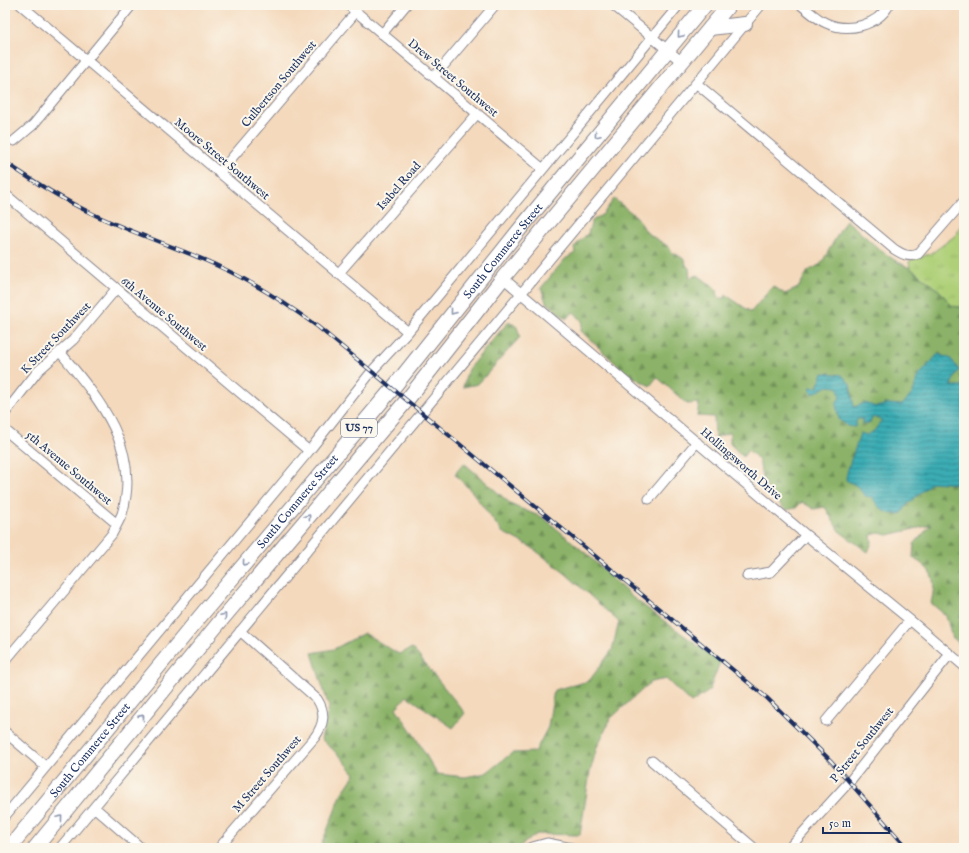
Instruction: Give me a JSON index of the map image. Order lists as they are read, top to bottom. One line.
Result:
{"streets":{"main road":["South Commerce Street","US 77"],"street":["Drew Street Southwest","Culbertson Southwest","Moore Street Southwest","Isabel Road","6th Avenue Southwest","K Street Southwest","Hollingsworth Drive","5th Avenue Southwest","P Street Southwest","M Street Southwest"]},"crossings":[["Drew Street Southwest","Culbertson Southwest"],["Drew Street Southwest","Isabel Road"],["Culbertson Southwest","Moore Street Southwest"],["Moore Street Southwest","Isabel Road"],["South Commerce Street","Hollingsworth Drive"],["6th Avenue Southwest","K Street Southwest"],["Hollingsworth Drive","P Street Southwest"]],"scale_bar":"50 m"}
